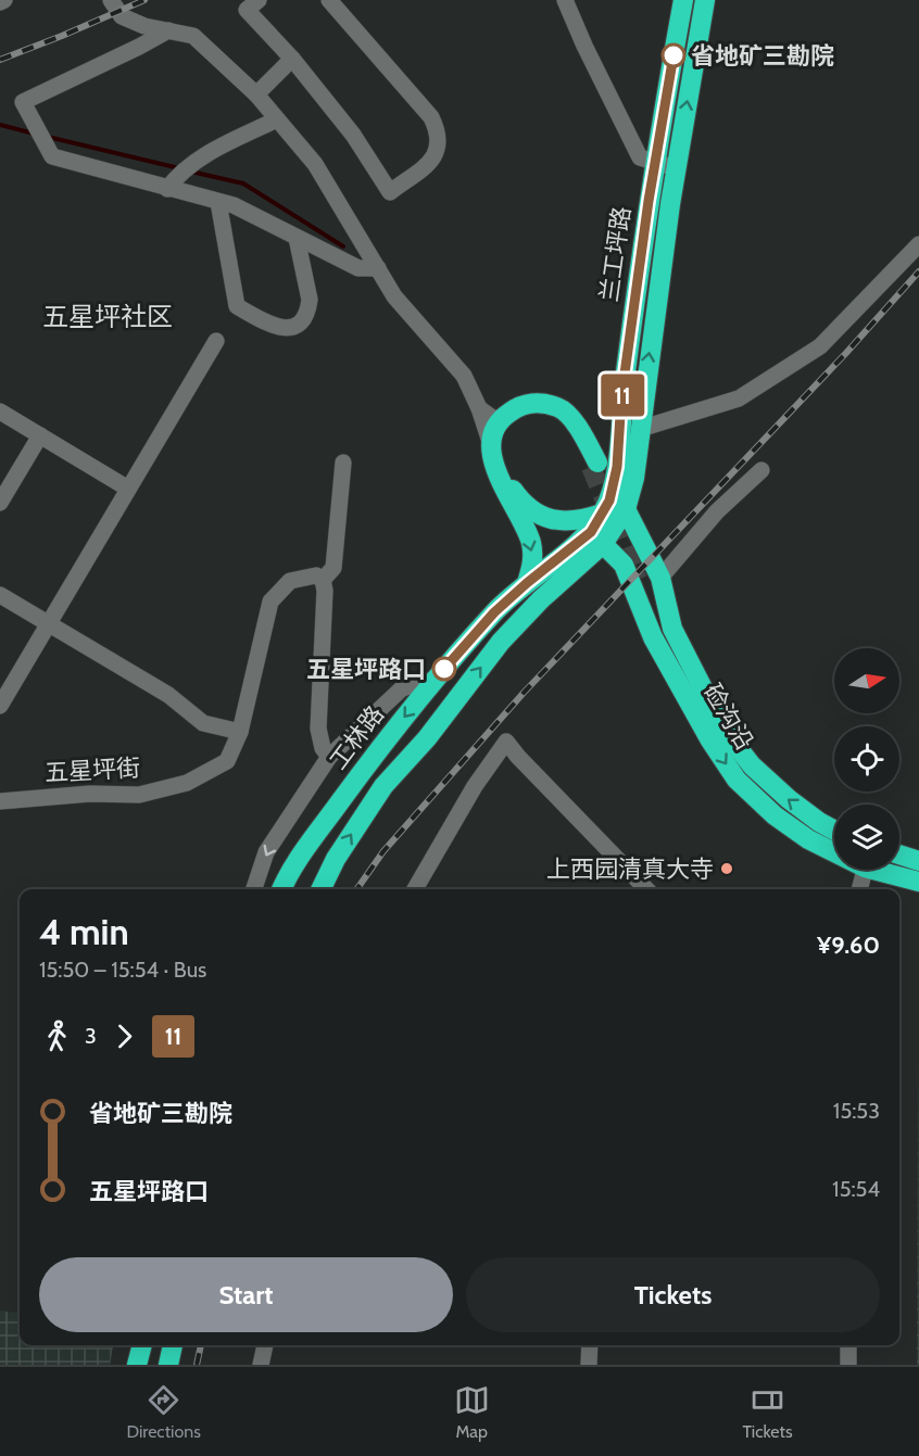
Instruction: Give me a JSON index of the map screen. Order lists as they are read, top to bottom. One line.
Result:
{"streets":{"highway":["兰工坪路","硷沟沿","工林路"],"street":["五星坪街"]},"crossings":[["兰工坪路","工林路"],["硷沟沿","工林路"]],"districts":["五星坪社区"],"places":["省地矿三勘院","五星坪路口","上西园清真大寺"],"lines":["bus line 11"],"north":"right","page":{"on_map":"11","heading":["4 min","15:50 – 15:54 · Bus","¥9.60"],"legs":["3","11"],"list":[{"name":"省地矿三勘院","value":"15:53"},{"name":"五星坪路口","value":"15:54"}],"buttons":["Start","Tickets"],"tabs":["Directions","Map","Tickets"]}}
